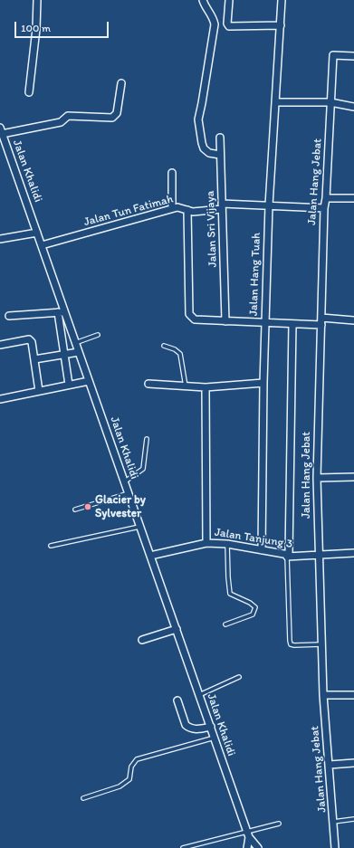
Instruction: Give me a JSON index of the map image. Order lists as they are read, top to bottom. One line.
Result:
{"streets":{"street":["Jalan Khalidi","Jalan Hang Jebat","Jalan Tun Fatimah","Jalan Sri Vijaya","Jalan Hang Tuah","Jalan Tanjung 3"]},"crossings":[["Jalan Khalidi","Jalan Tun Fatimah"],["Jalan Khalidi","Jalan Tanjung 3"],["Jalan Hang Jebat","Jalan Tun Fatimah"],["Jalan Hang Jebat","Jalan Tanjung 3"],["Jalan Tun Fatimah","Jalan Sri Vijaya"],["Jalan Tun Fatimah","Jalan Hang Tuah"],["Jalan Hang Tuah","Jalan Tanjung 3"]],"places":["Glacier by Sylvester"],"scale_bar":"100 m"}
